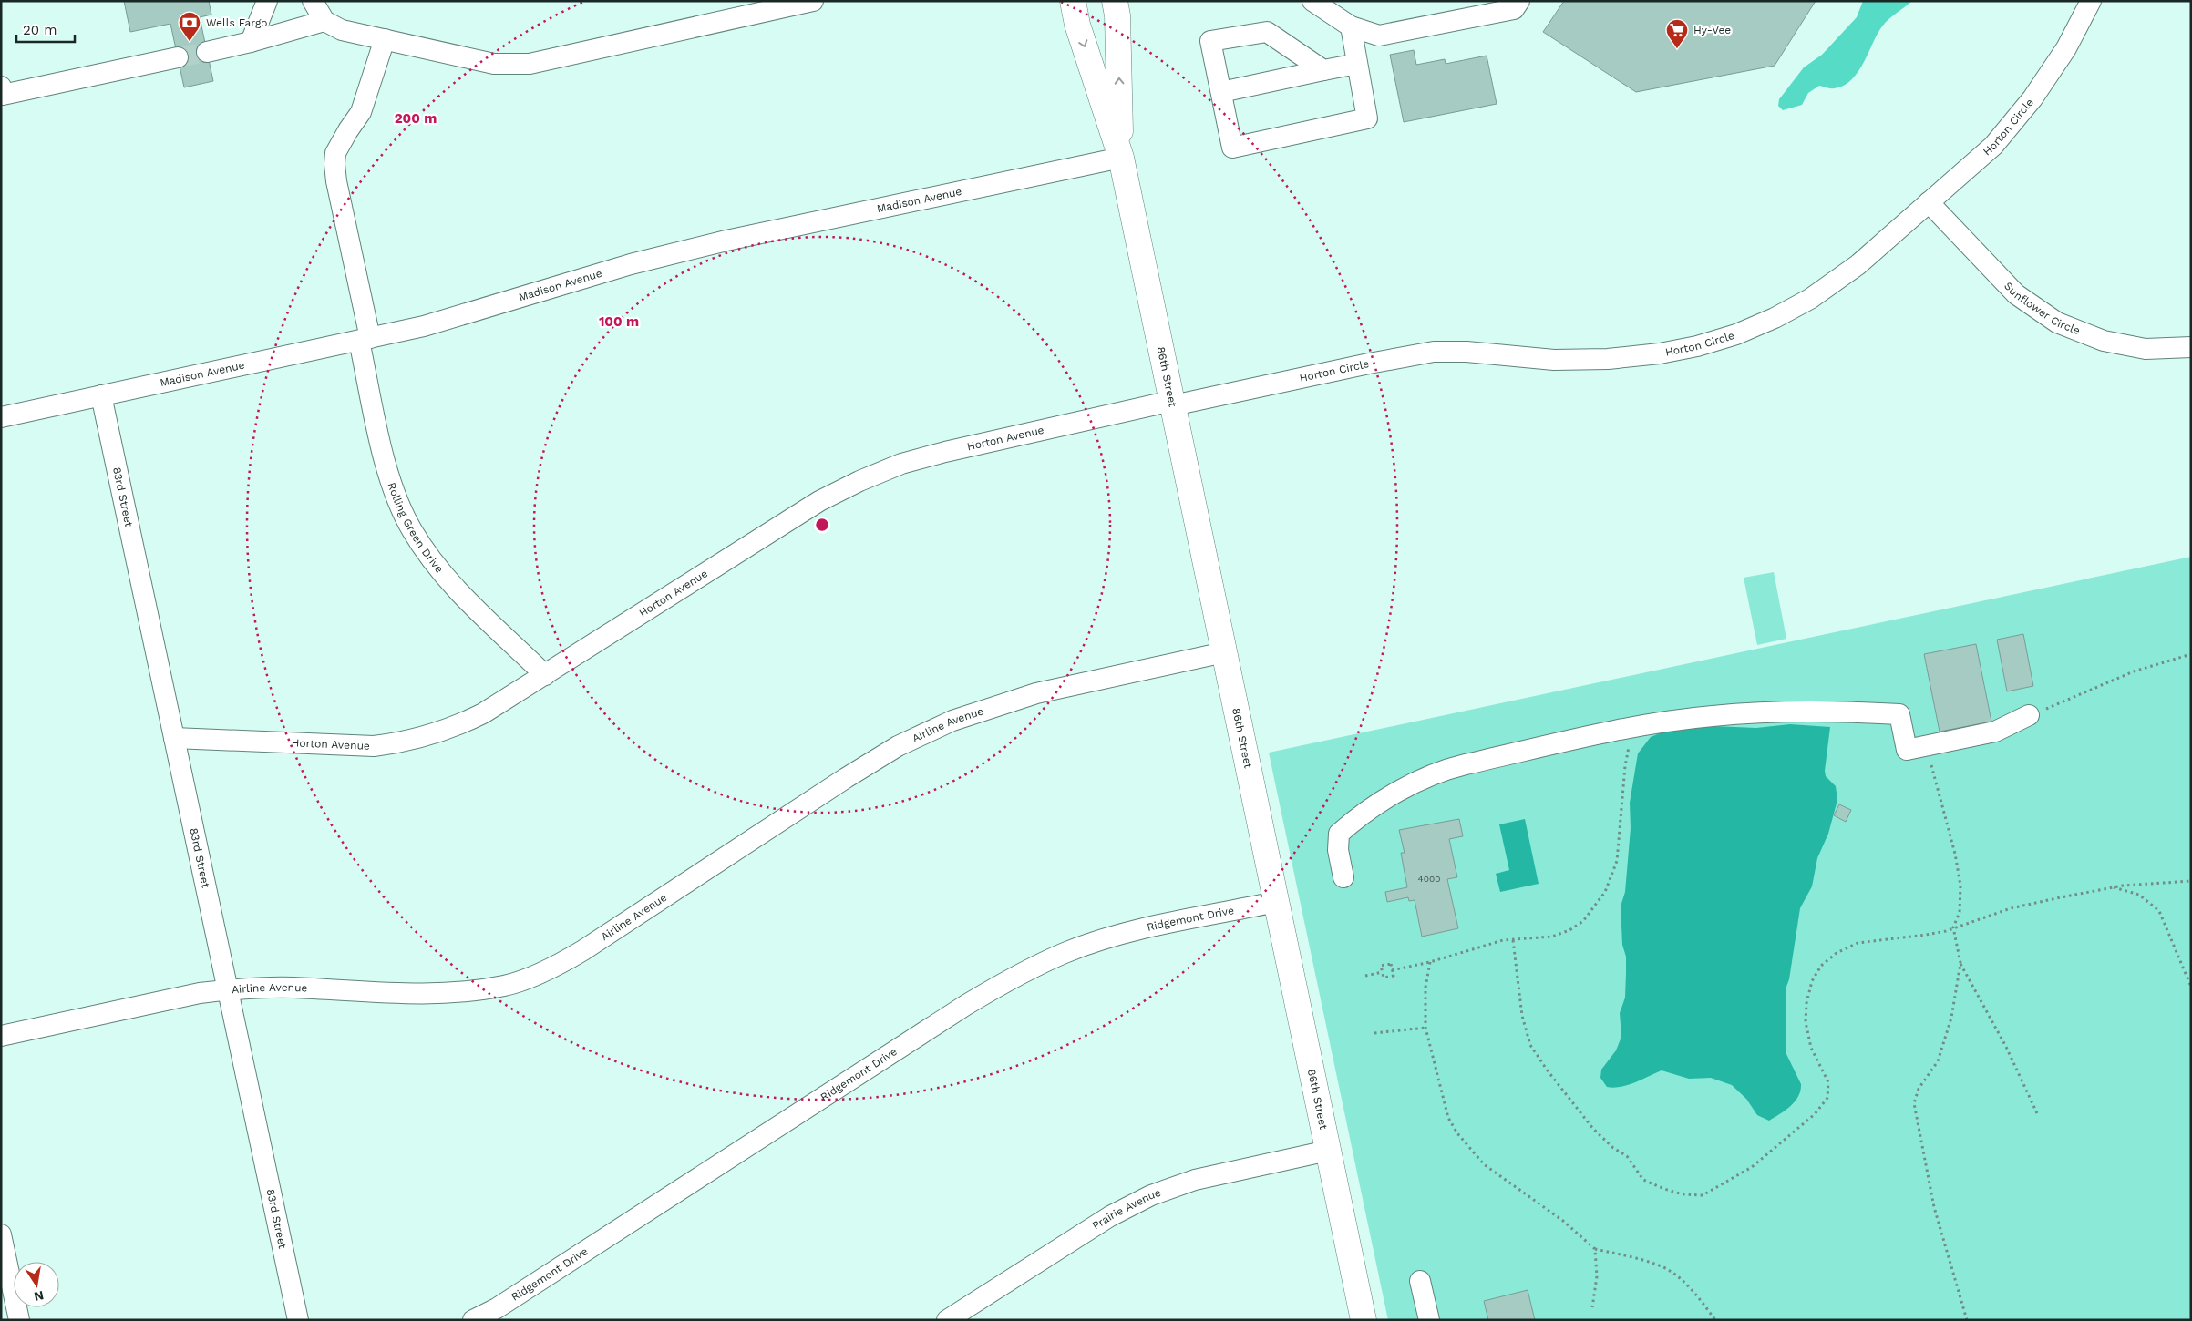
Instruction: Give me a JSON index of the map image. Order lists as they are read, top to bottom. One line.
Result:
{"streets":{"main road":["86th Street"],"street":["Horton Circle","Madison Avenue","Sunflower Circle","Horton Avenue","83rd Street","Rolling Green Drive","Airline Avenue","Ridgemont Drive","Prairie Avenue"]},"crossings":[["Horton Circle","Sunflower Circle"],["Horton Circle","86th Street"],["Horton Circle","Horton Avenue"],["Madison Avenue","86th Street"],["Madison Avenue","83rd Street"],["Madison Avenue","Rolling Green Drive"],["86th Street","Horton Avenue"],["86th Street","Airline Avenue"],["86th Street","Ridgemont Drive"],["86th Street","Prairie Avenue"],["Horton Avenue","83rd Street"],["Horton Avenue","Rolling Green Drive"],["83rd Street","Airline Avenue"]],"places":{"bank":["Wells Fargo"],"supermarket":["Hy-Vee"]},"house_numbers":["4000"],"scale_bar":"20 m","north":"bottom","rings":["200 m","100 m"]}
